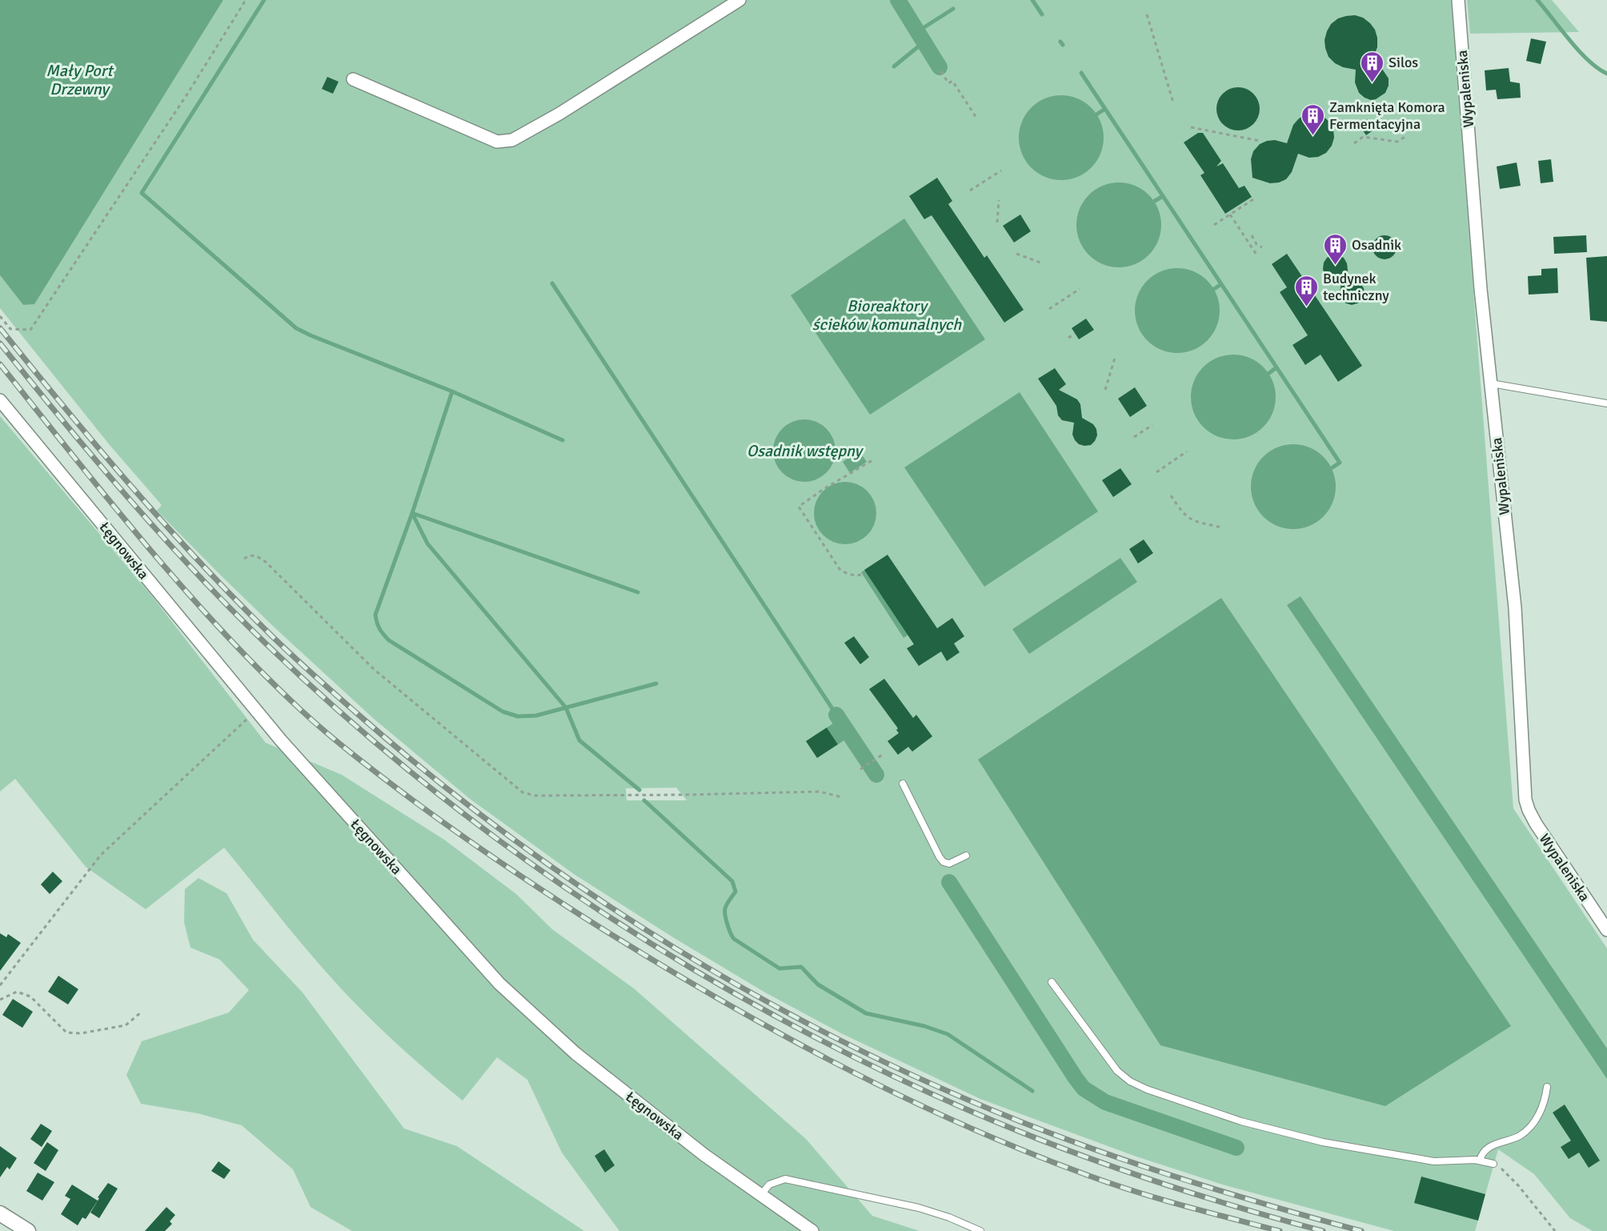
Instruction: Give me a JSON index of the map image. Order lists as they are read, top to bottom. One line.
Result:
{"streets":{"street":["Wypaleniska","Łęgnowska"]},"water":["Mały Port Drzewny","Bioreaktory ścieków komunalnych","Osadnik wstępny"],"places":{"building":["Silos","Zamknięta Komora Fermentacyjna","Osadnik","Budynek techniczny"]}}
